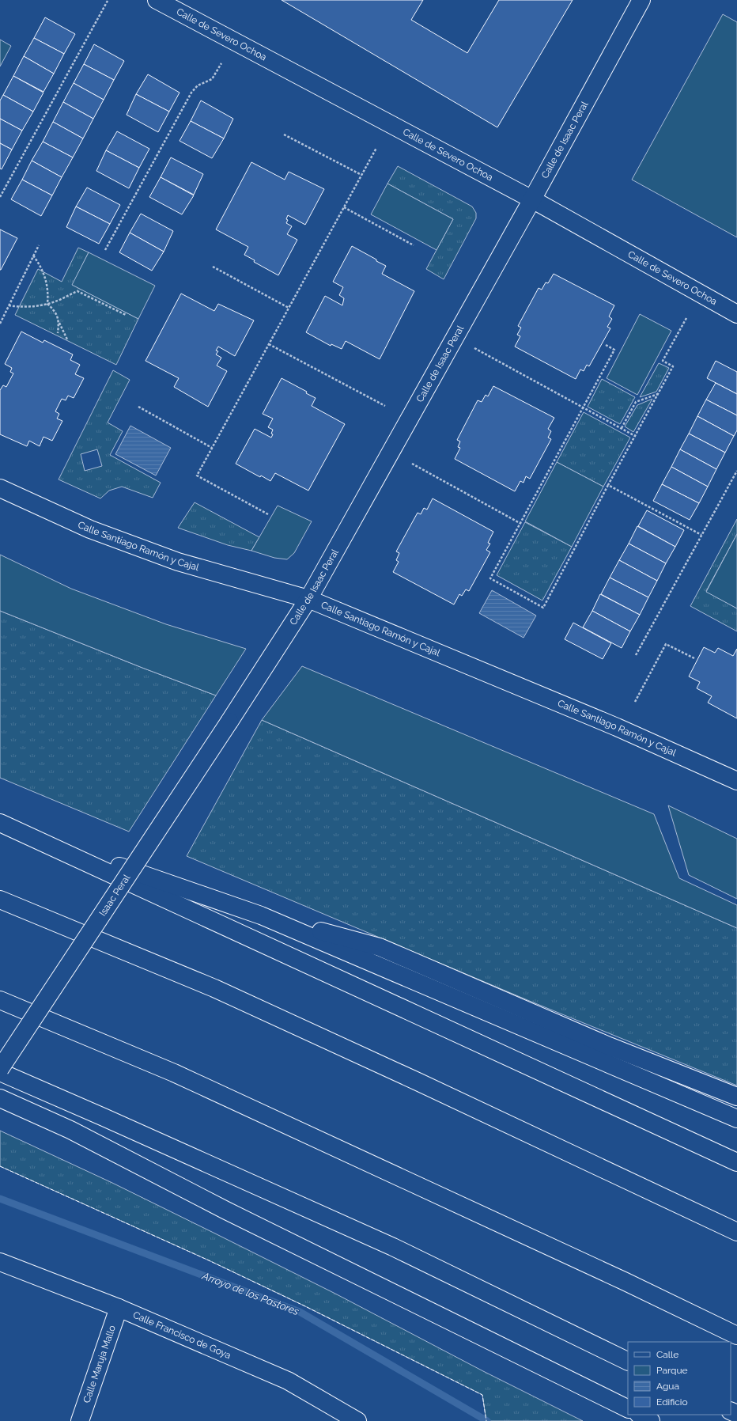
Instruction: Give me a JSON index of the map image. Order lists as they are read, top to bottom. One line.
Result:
{"streets":{"main road":["Calle de Severo Ochoa","Calle de Isaac Peral","Calle Santiago Ramón y Cajal","Isaac Peral","Calle Francisco de Goya","Calle Maruja Mallo"]},"crossings":[["Calle de Severo Ochoa","Calle de Isaac Peral"],["Calle de Isaac Peral","Calle Santiago Ramón y Cajal"],["Calle de Isaac Peral","Isaac Peral"],["Calle Francisco de Goya","Calle Maruja Mallo"]],"water":["Arroyo de los Pastores"],"legend":["Calle","Parque","Agua","Edificio"]}
